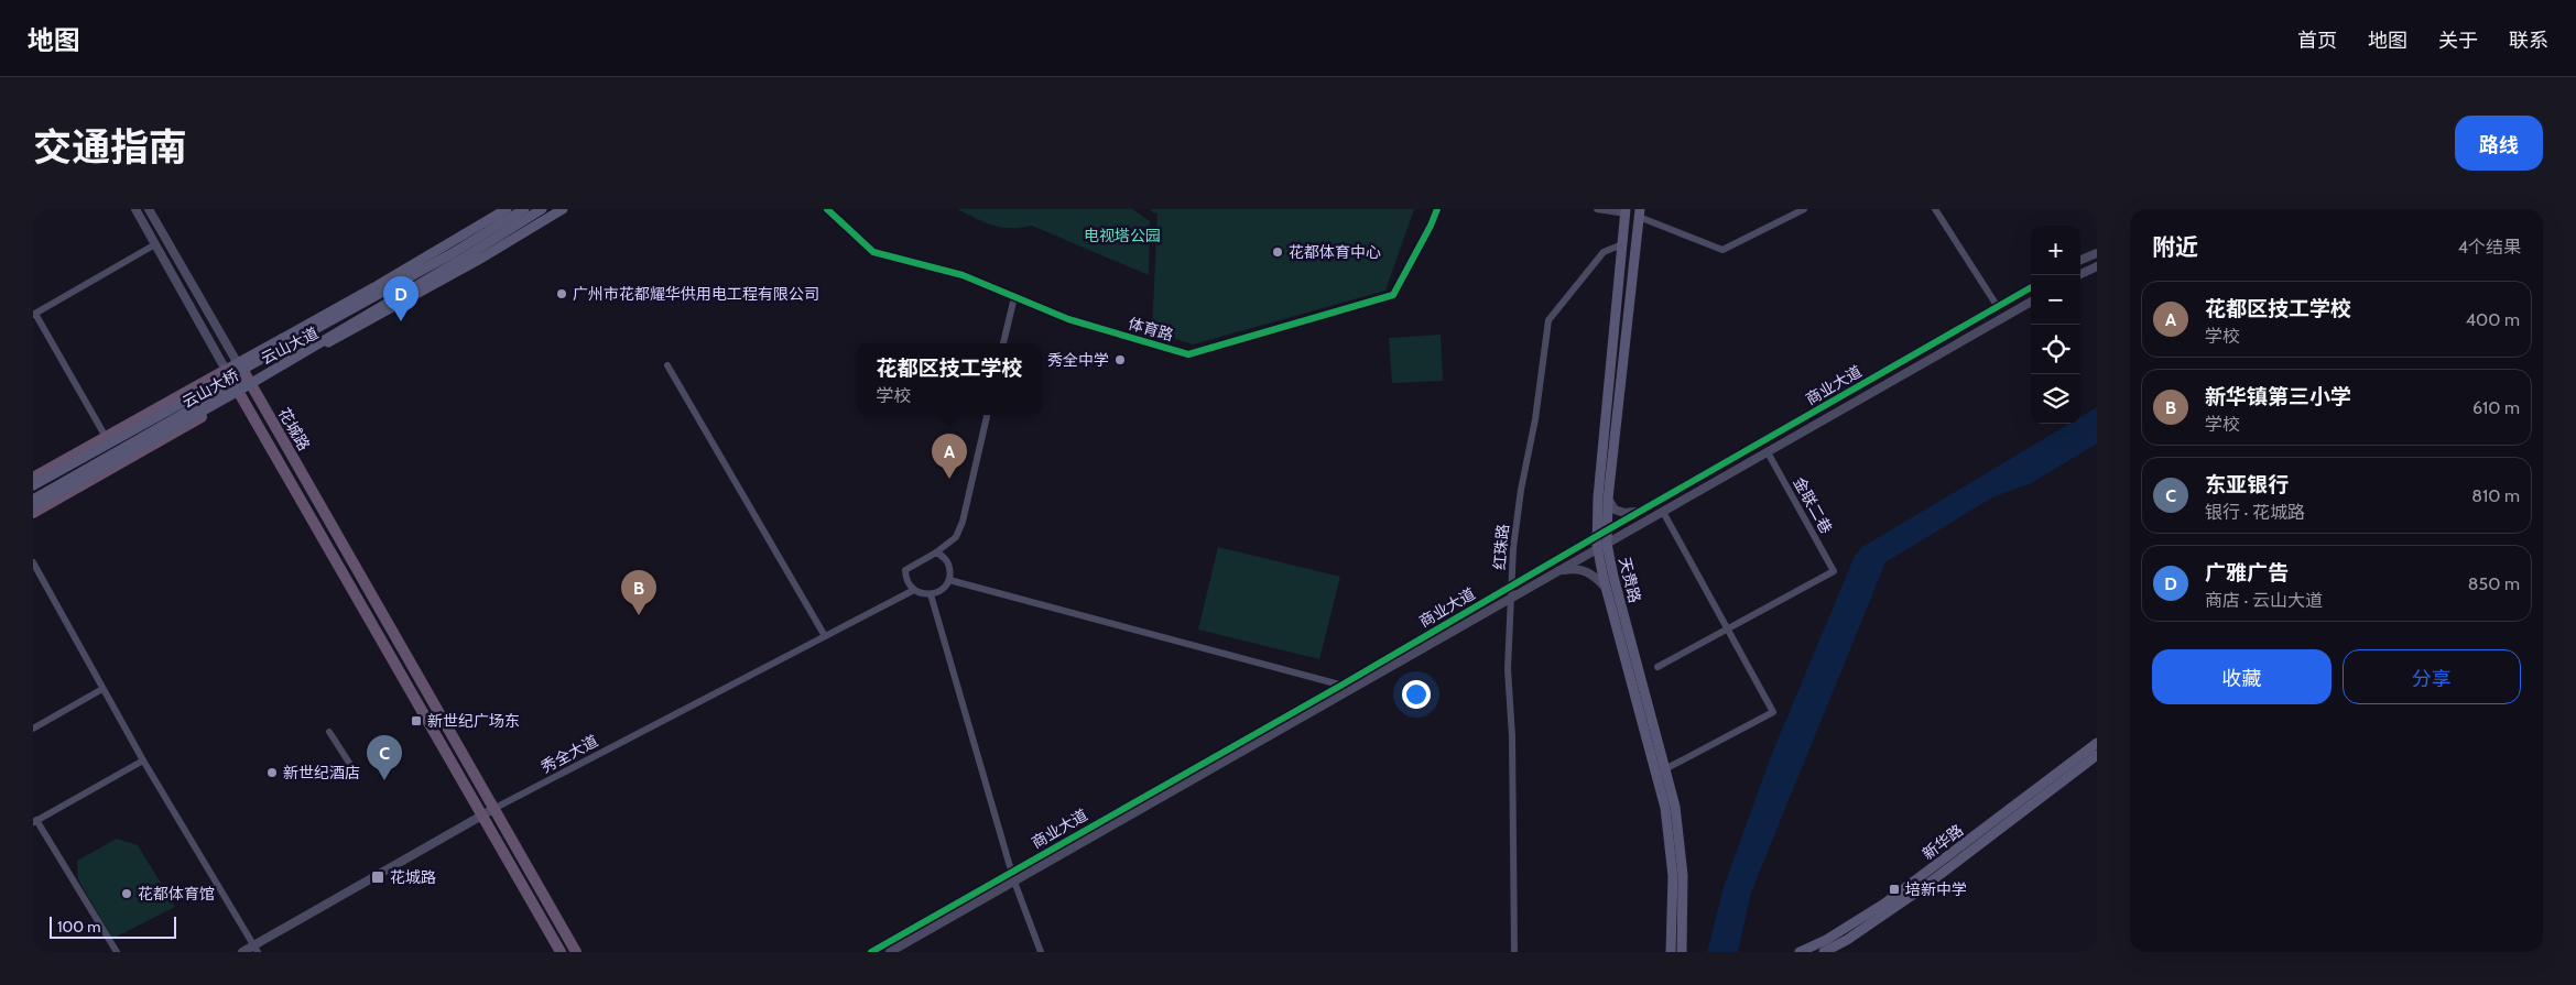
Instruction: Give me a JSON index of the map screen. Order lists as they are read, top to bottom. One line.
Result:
{"streets":{"highway":["云山大道","花城路"],"main road":["云山大桥","天贵路","新华路"],"street":["体育路","商业大道","金联二巷","红珠路","秀全大道"]},"crossings":[["云山大道","花城路"],["商业大道","金联二巷"],["商业大道","红珠路"],["商业大道","天贵路"],["花城路","秀全大道"],["红珠路","天贵路"]],"parks":["电视塔公园"],"places":{"other":["花都体育中心","广州市花都耀华供用电工程有限公司","秀全中学","新世纪酒店","花都体育馆"],"transit":["新世纪广场东","花城路","培新中学"]},"scale_bar":"100 m","page":{"header":"地图","nav":["首页","地图","关于","联系"],"title":"交通指南","buttons":["路线",["收藏","分享"]],"heading":["附近","4个结果"],"map_buttons":["+","−"],"pins":["D","A","B","C"],"list":[{"mark":"A","name":"花都区技工学校","note":"学校","value":"400 m"},{"mark":"B","name":"新华镇第三小学","note":"学校","value":"610 m"},{"mark":"C","name":"东亚银行","note":"银行 · 花城路","value":"810 m"},{"mark":"D","name":"广雅广告","note":"商店 · 云山大道","value":"850 m"}],"popup":["花都区技工学校","学校"],"scale":"100 m"}}
